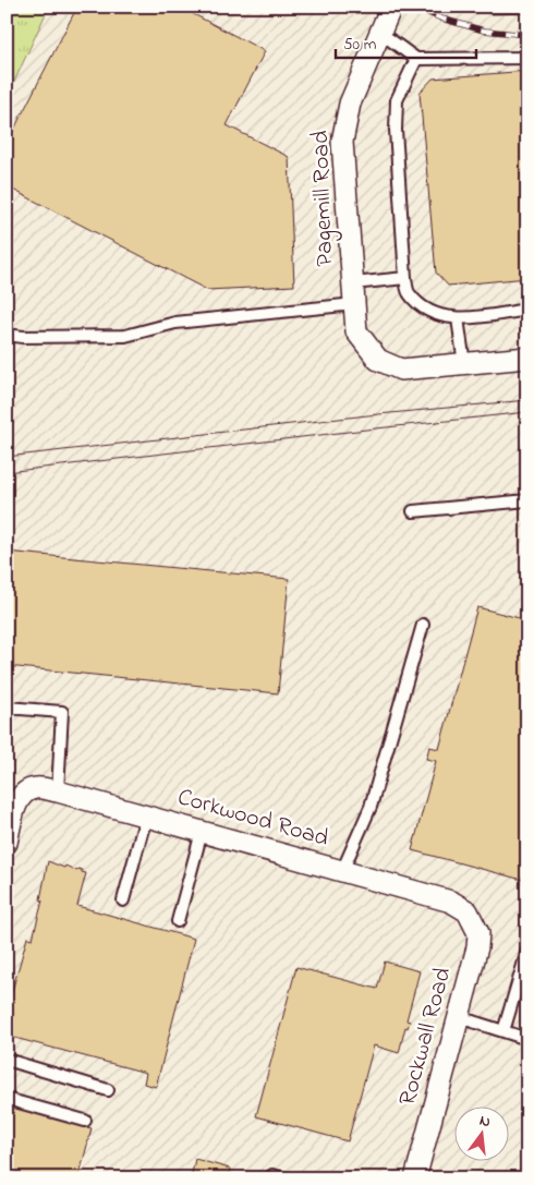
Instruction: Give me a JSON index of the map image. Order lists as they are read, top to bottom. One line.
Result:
{"streets":{"street":["Pagemill Road","Corkwood Road","Rockwall Road"]},"crossings":[["Corkwood Road","Rockwall Road"]],"scale_bar":"50 m","north":"top"}
